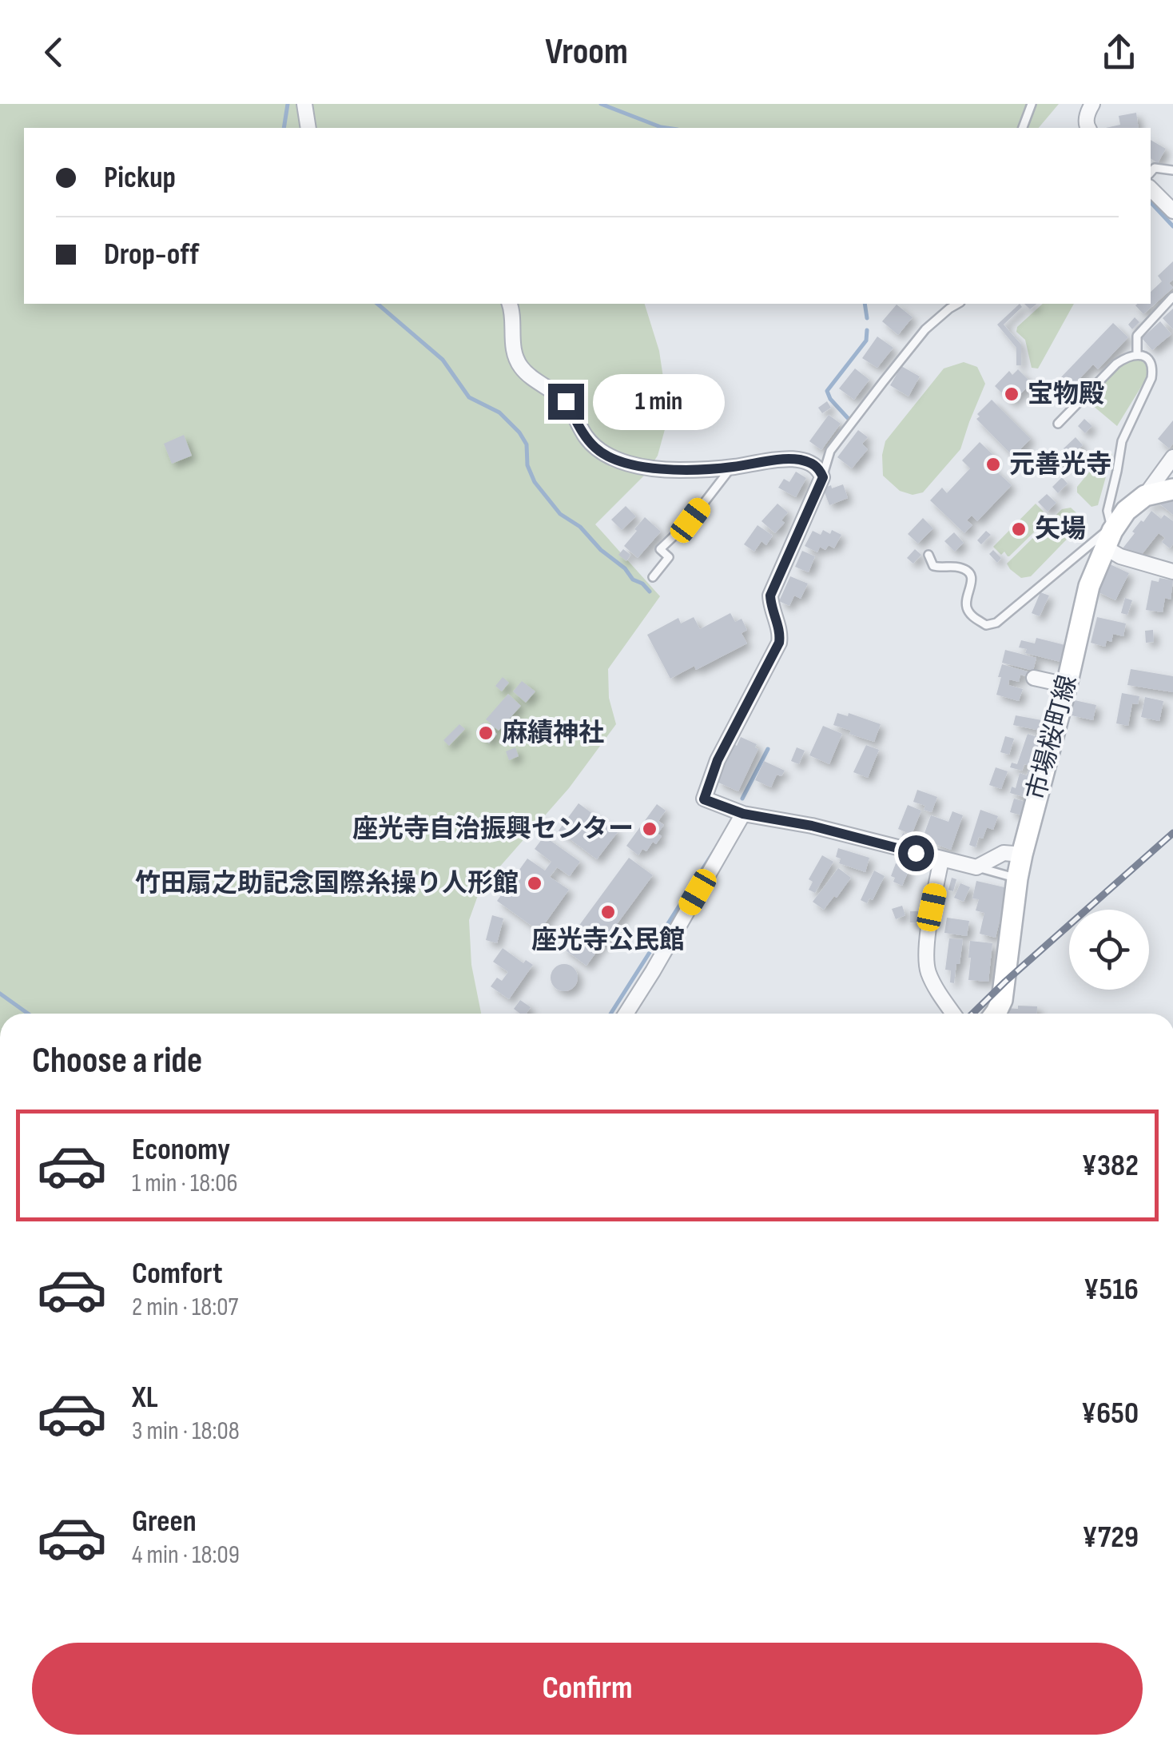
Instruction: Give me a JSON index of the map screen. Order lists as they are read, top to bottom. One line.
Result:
{"streets":{"main road":["市場桜町線"]},"places":["宝物殿","元善光寺","矢場","麻績神社","座光寺自治振興センター","竹田扇之助記念国際糸操り人形館","座光寺公民館"],"page":{"header":"Vroom","banner":["Pickup","Drop-off"],"bubble":"1 min","heading":"Choose a ride","list":[{"name":"Economy","note":"1 min · 18:06","value":"¥382"},{"name":"Comfort","note":"2 min · 18:07","value":"¥516"},{"name":"XL","note":"3 min · 18:08","value":"¥650"},{"name":"Green","note":"4 min · 18:09","value":"¥729"}],"buttons":"Confirm"}}
